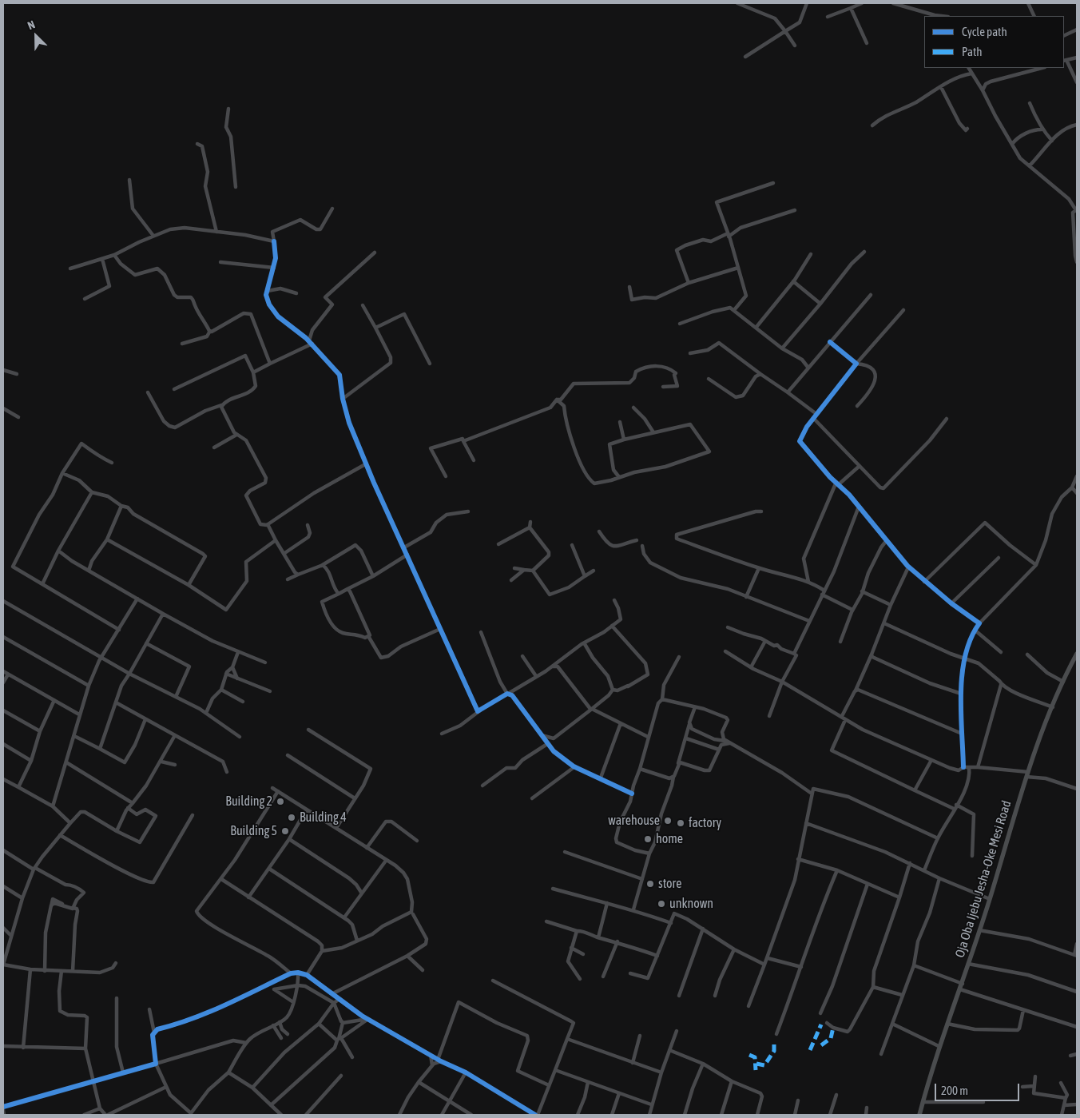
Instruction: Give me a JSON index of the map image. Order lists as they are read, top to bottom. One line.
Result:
{"streets":{"main road":["Oja Oba Ijebu Jesha-Oke Mesi Road"]},"places":["Building 2","Building 4","warehouse","factory","Building 5","home","store","unknown"],"legend":["Cycle path","Path"],"scale_bar":"200 m","north":"top left"}
